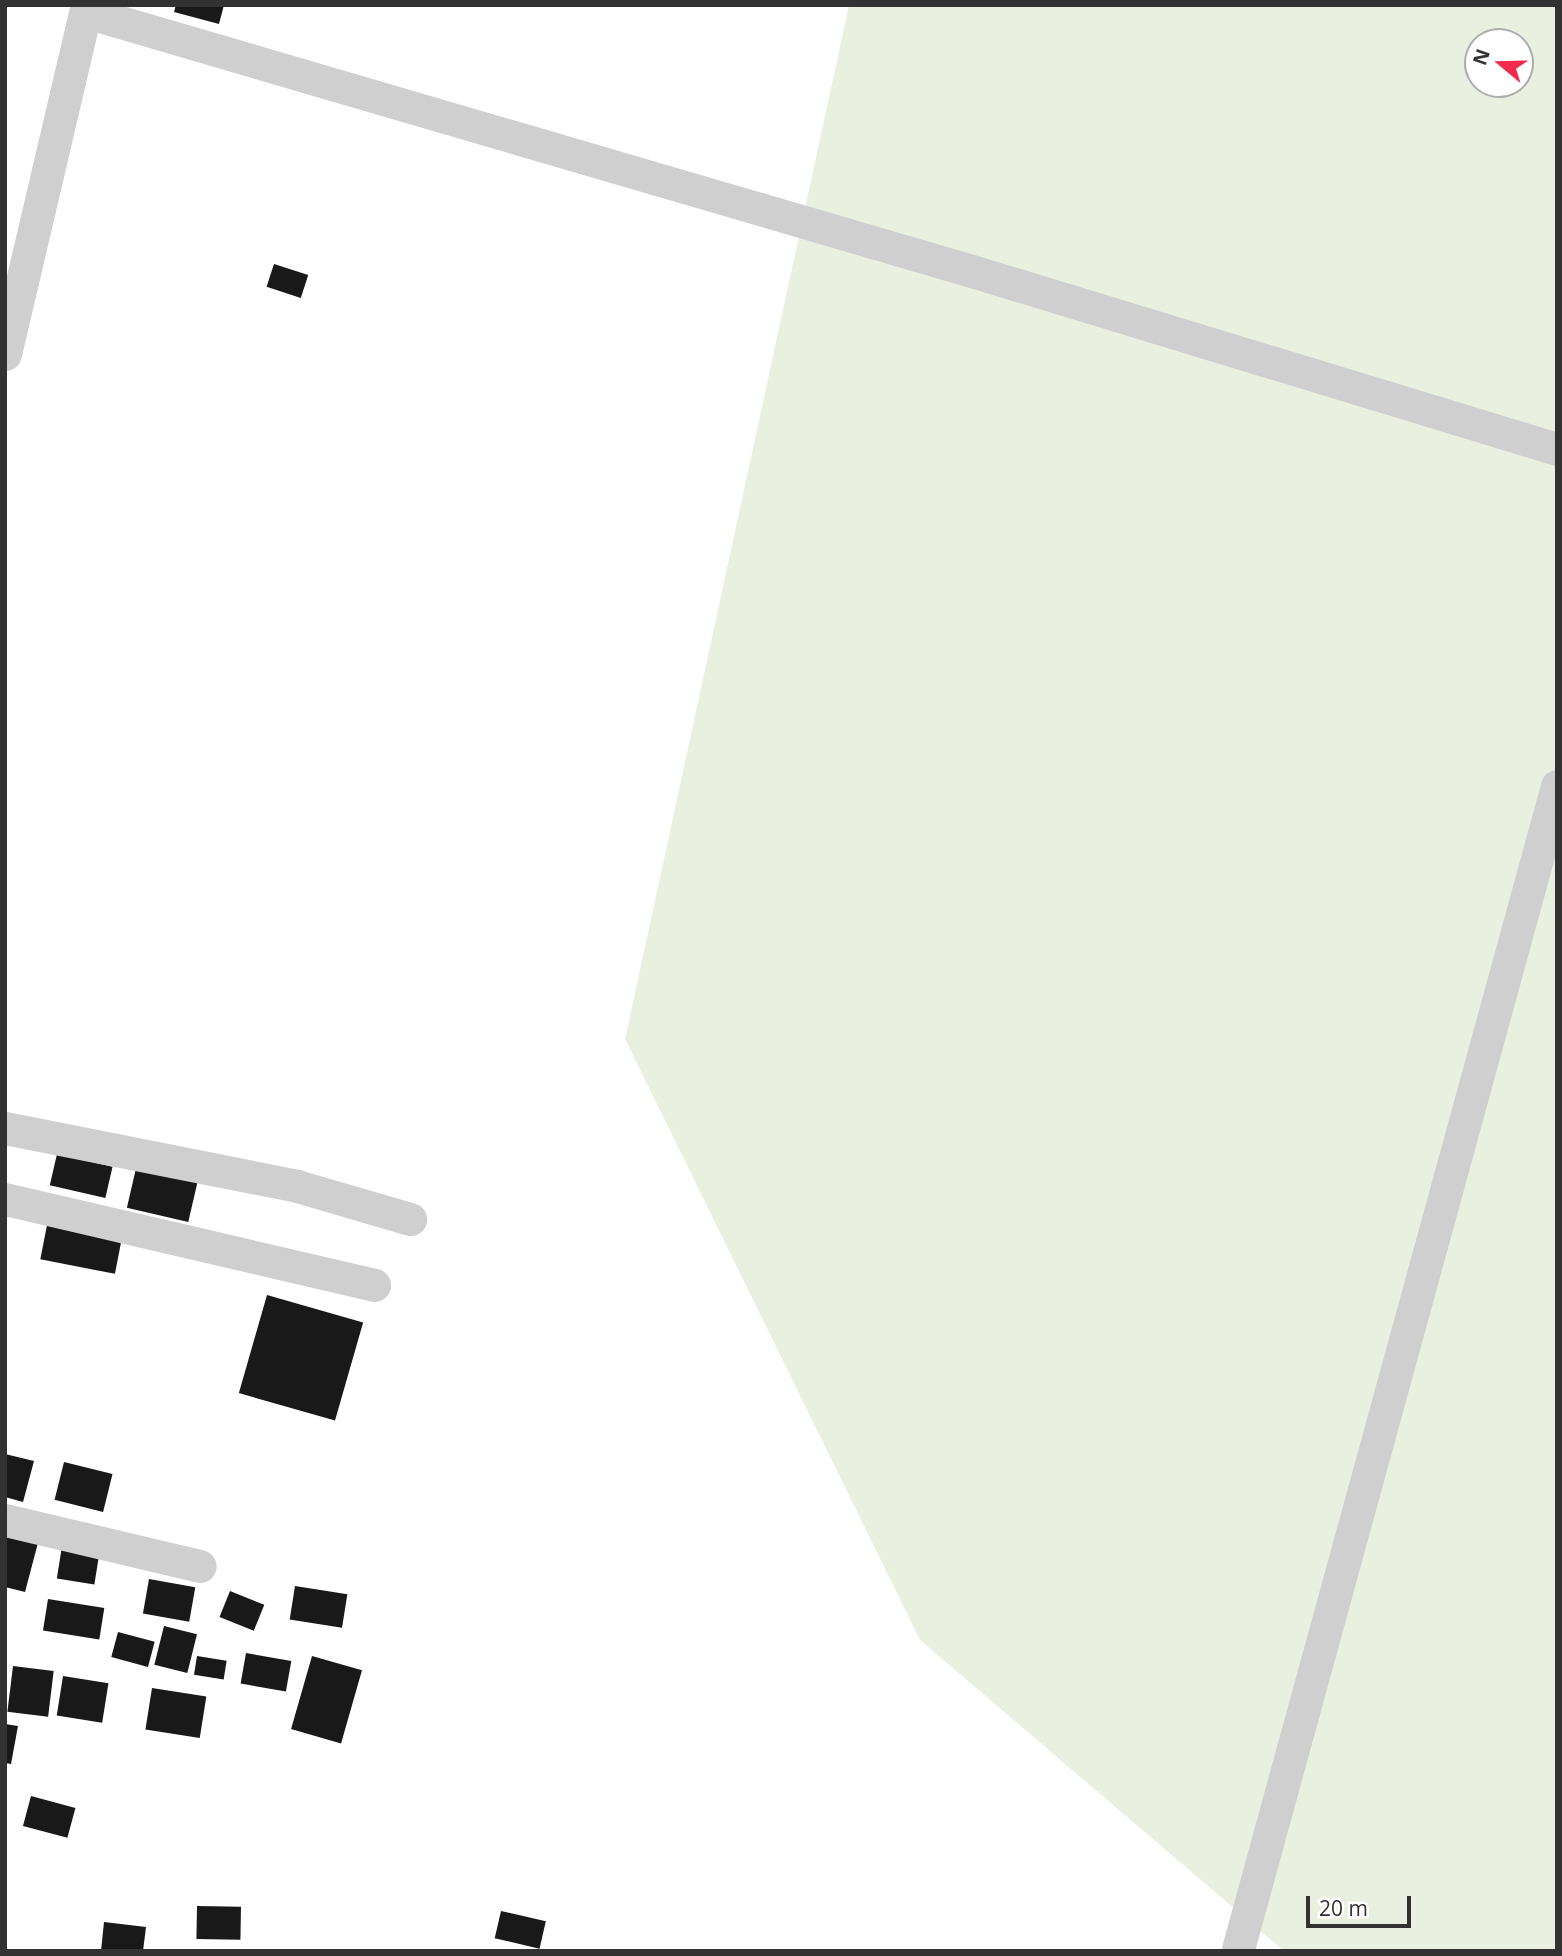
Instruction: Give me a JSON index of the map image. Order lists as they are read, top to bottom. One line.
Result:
{"scale_bar":"20 m","north":"left"}
